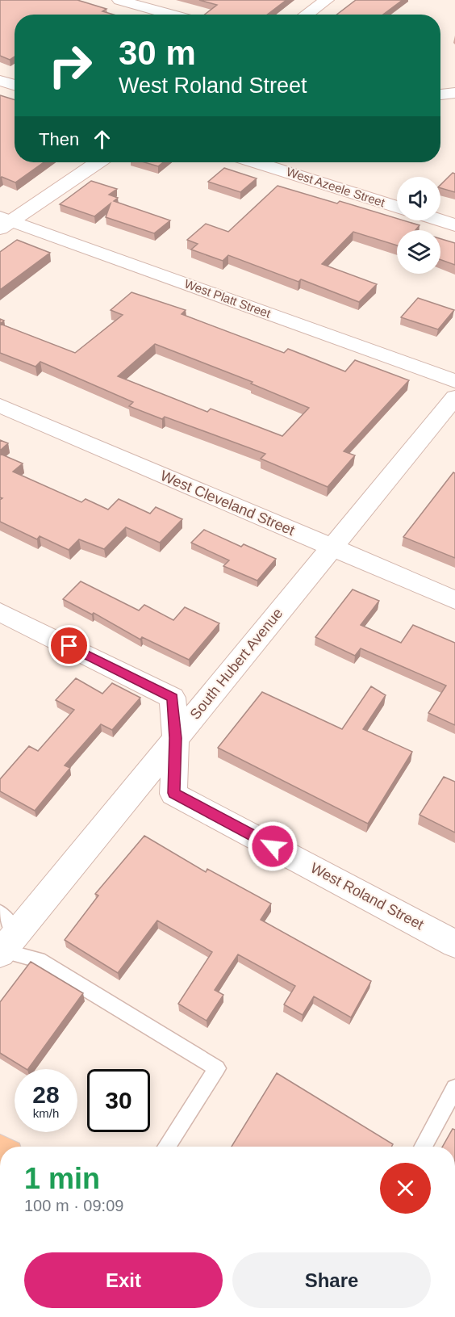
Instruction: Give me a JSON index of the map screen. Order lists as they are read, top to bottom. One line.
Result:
{"streets":{"street":["West Azeele Street","West Platt Street","West Cleveland Street","South Hubert Avenue","West Roland Street"]},"crossings":[["West Cleveland Street","South Hubert Avenue"],["South Hubert Avenue","West Roland Street"]],"page":{"turn":["30 m","West Roland Street"],"then":"Then","speed":"28 km/h","limit":"30","heading":["1 min","100 m · 09:09"],"buttons":["Exit","Share"]}}
